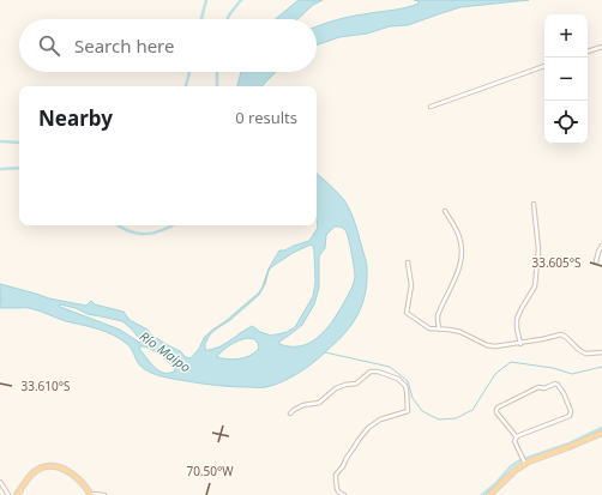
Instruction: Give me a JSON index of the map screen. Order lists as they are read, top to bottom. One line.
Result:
{"water":["Río Maipo"],"page":{"map_buttons":["+","−"],"search":"Search here","heading":["Nearby","0 results"]},"coordinates":["33.605°S","33.610°S","70.50°W"]}
